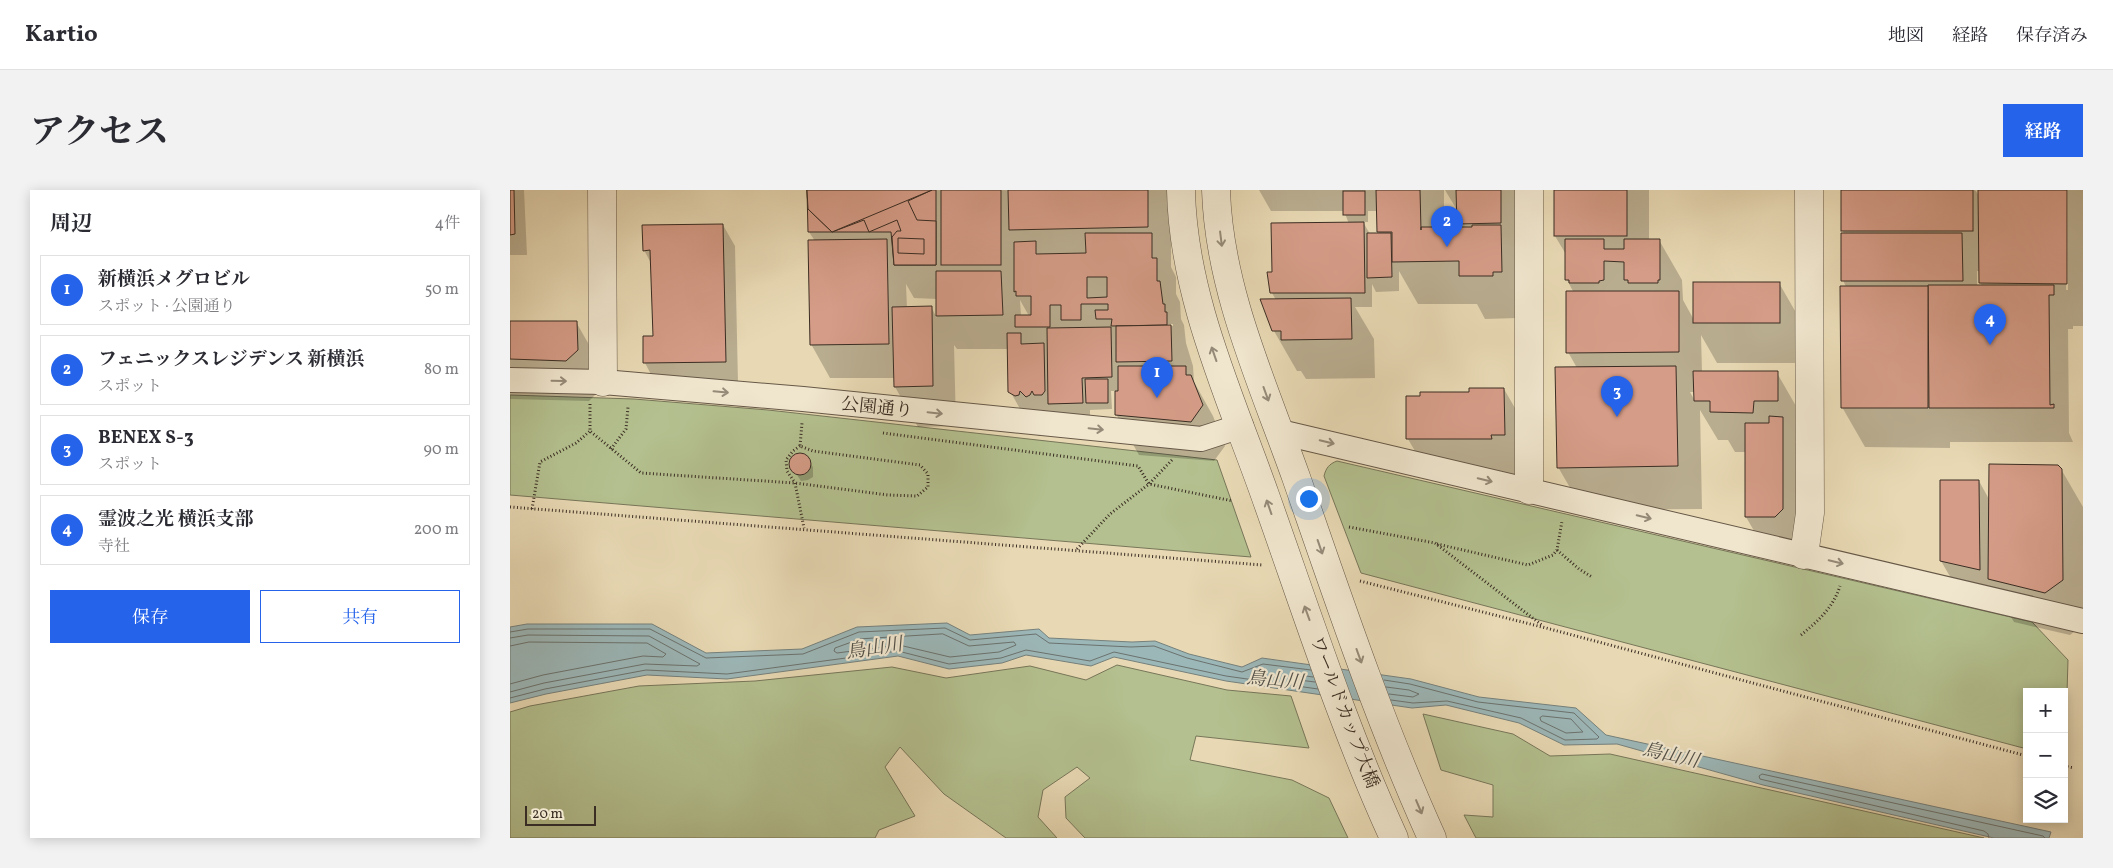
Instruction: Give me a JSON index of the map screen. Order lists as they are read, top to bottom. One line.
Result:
{"streets":{"street":["公園通り","ワールドカップ大橋"]},"crossings":[["公園通り","ワールドカップ大橋"]],"one_way":["公園通り"],"water":["鳥山川"],"scale_bar":"20 m","page":{"header":"Kartio","nav":["地図","経路","保存済み"],"title":"アクセス","buttons":["経路",["保存","共有"]],"heading":["周辺","4件"],"pins":["2","4","1","3"],"list":[{"mark":"1","name":"新横浜メグロビル","note":"スポット · 公園通り","value":"50 m"},{"mark":"2","name":"フェニックスレジデンス 新横浜","note":"スポット","value":"80 m"},{"mark":"3","name":"BENEX S-3","note":"スポット","value":"90 m"},{"mark":"4","name":"霊波之光 横浜支部","note":"寺社","value":"200 m"}],"map_buttons":["+","−"],"scale":"20 m"}}
